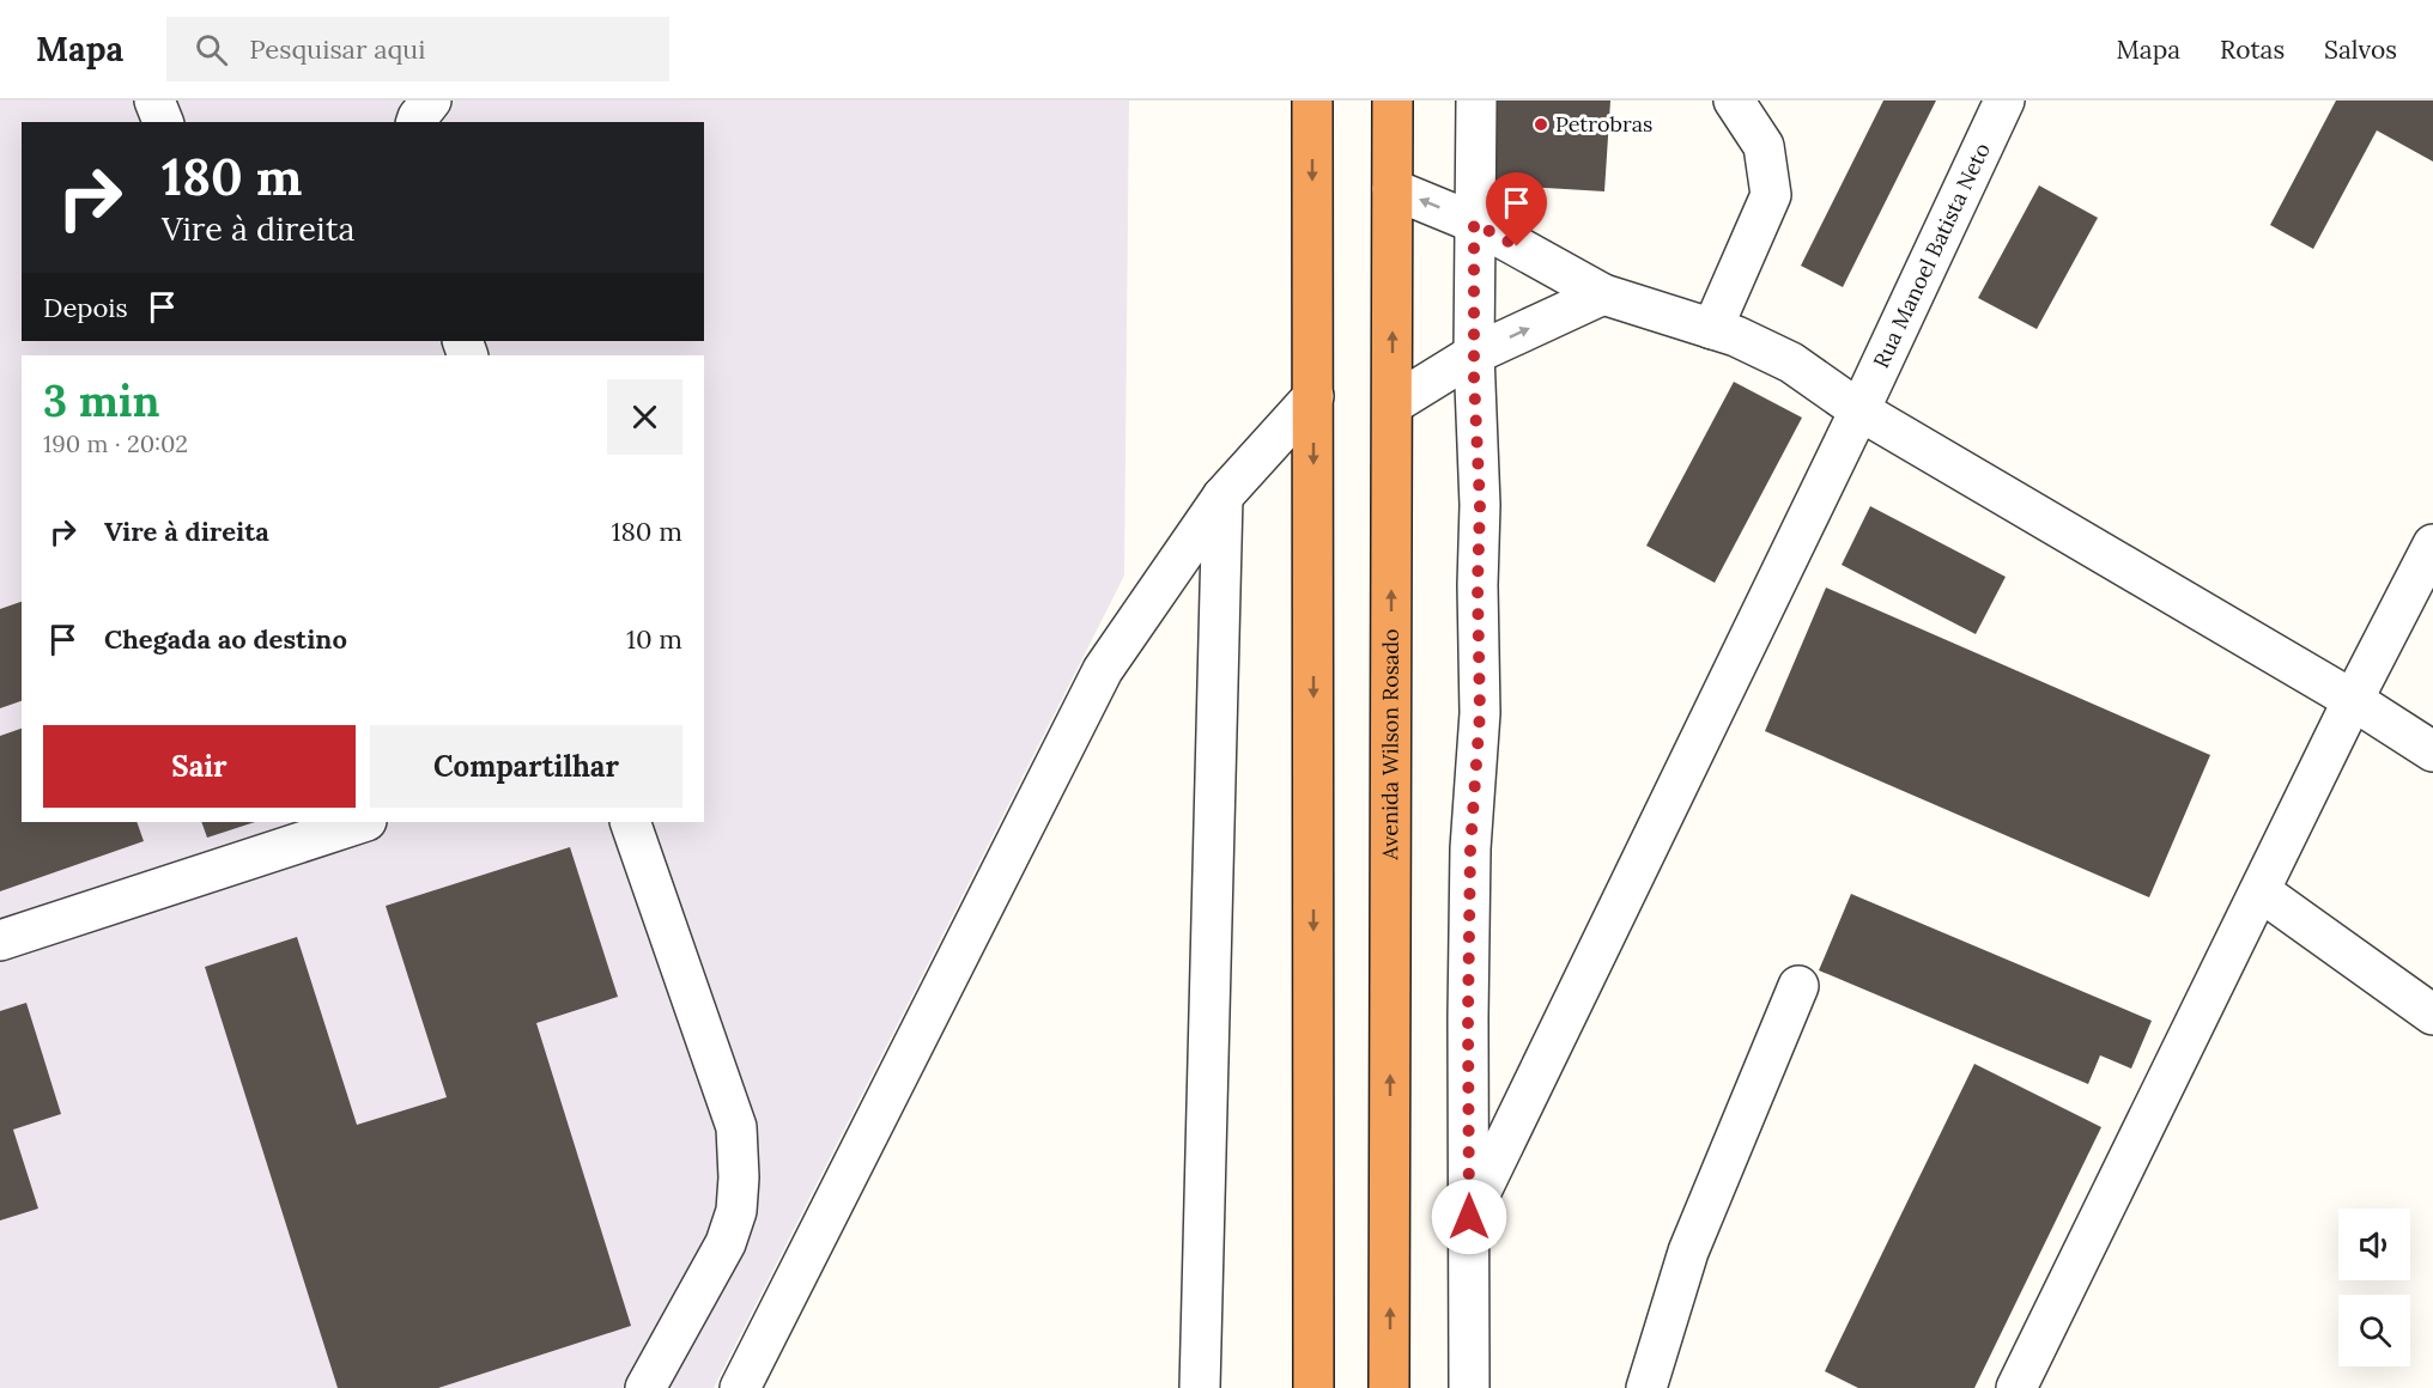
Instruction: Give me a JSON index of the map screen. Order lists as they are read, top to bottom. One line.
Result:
{"streets":{"highway":["Avenida Wilson Rosado"],"street":["Rua Manoel Batista Neto"]},"places":["Petrobras"],"page":{"header":"Mapa","search":"Pesquisar aqui","nav":["Mapa","Rotas","Salvos"],"turn":["180 m","Vire à direita"],"then":"Depois","heading":["3 min","190 m · 20:02"],"list":[{"name":"Vire à direita","value":"180 m"},{"name":"Chegada ao destino","value":"10 m"}],"buttons":["Sair","Compartilhar"]}}
